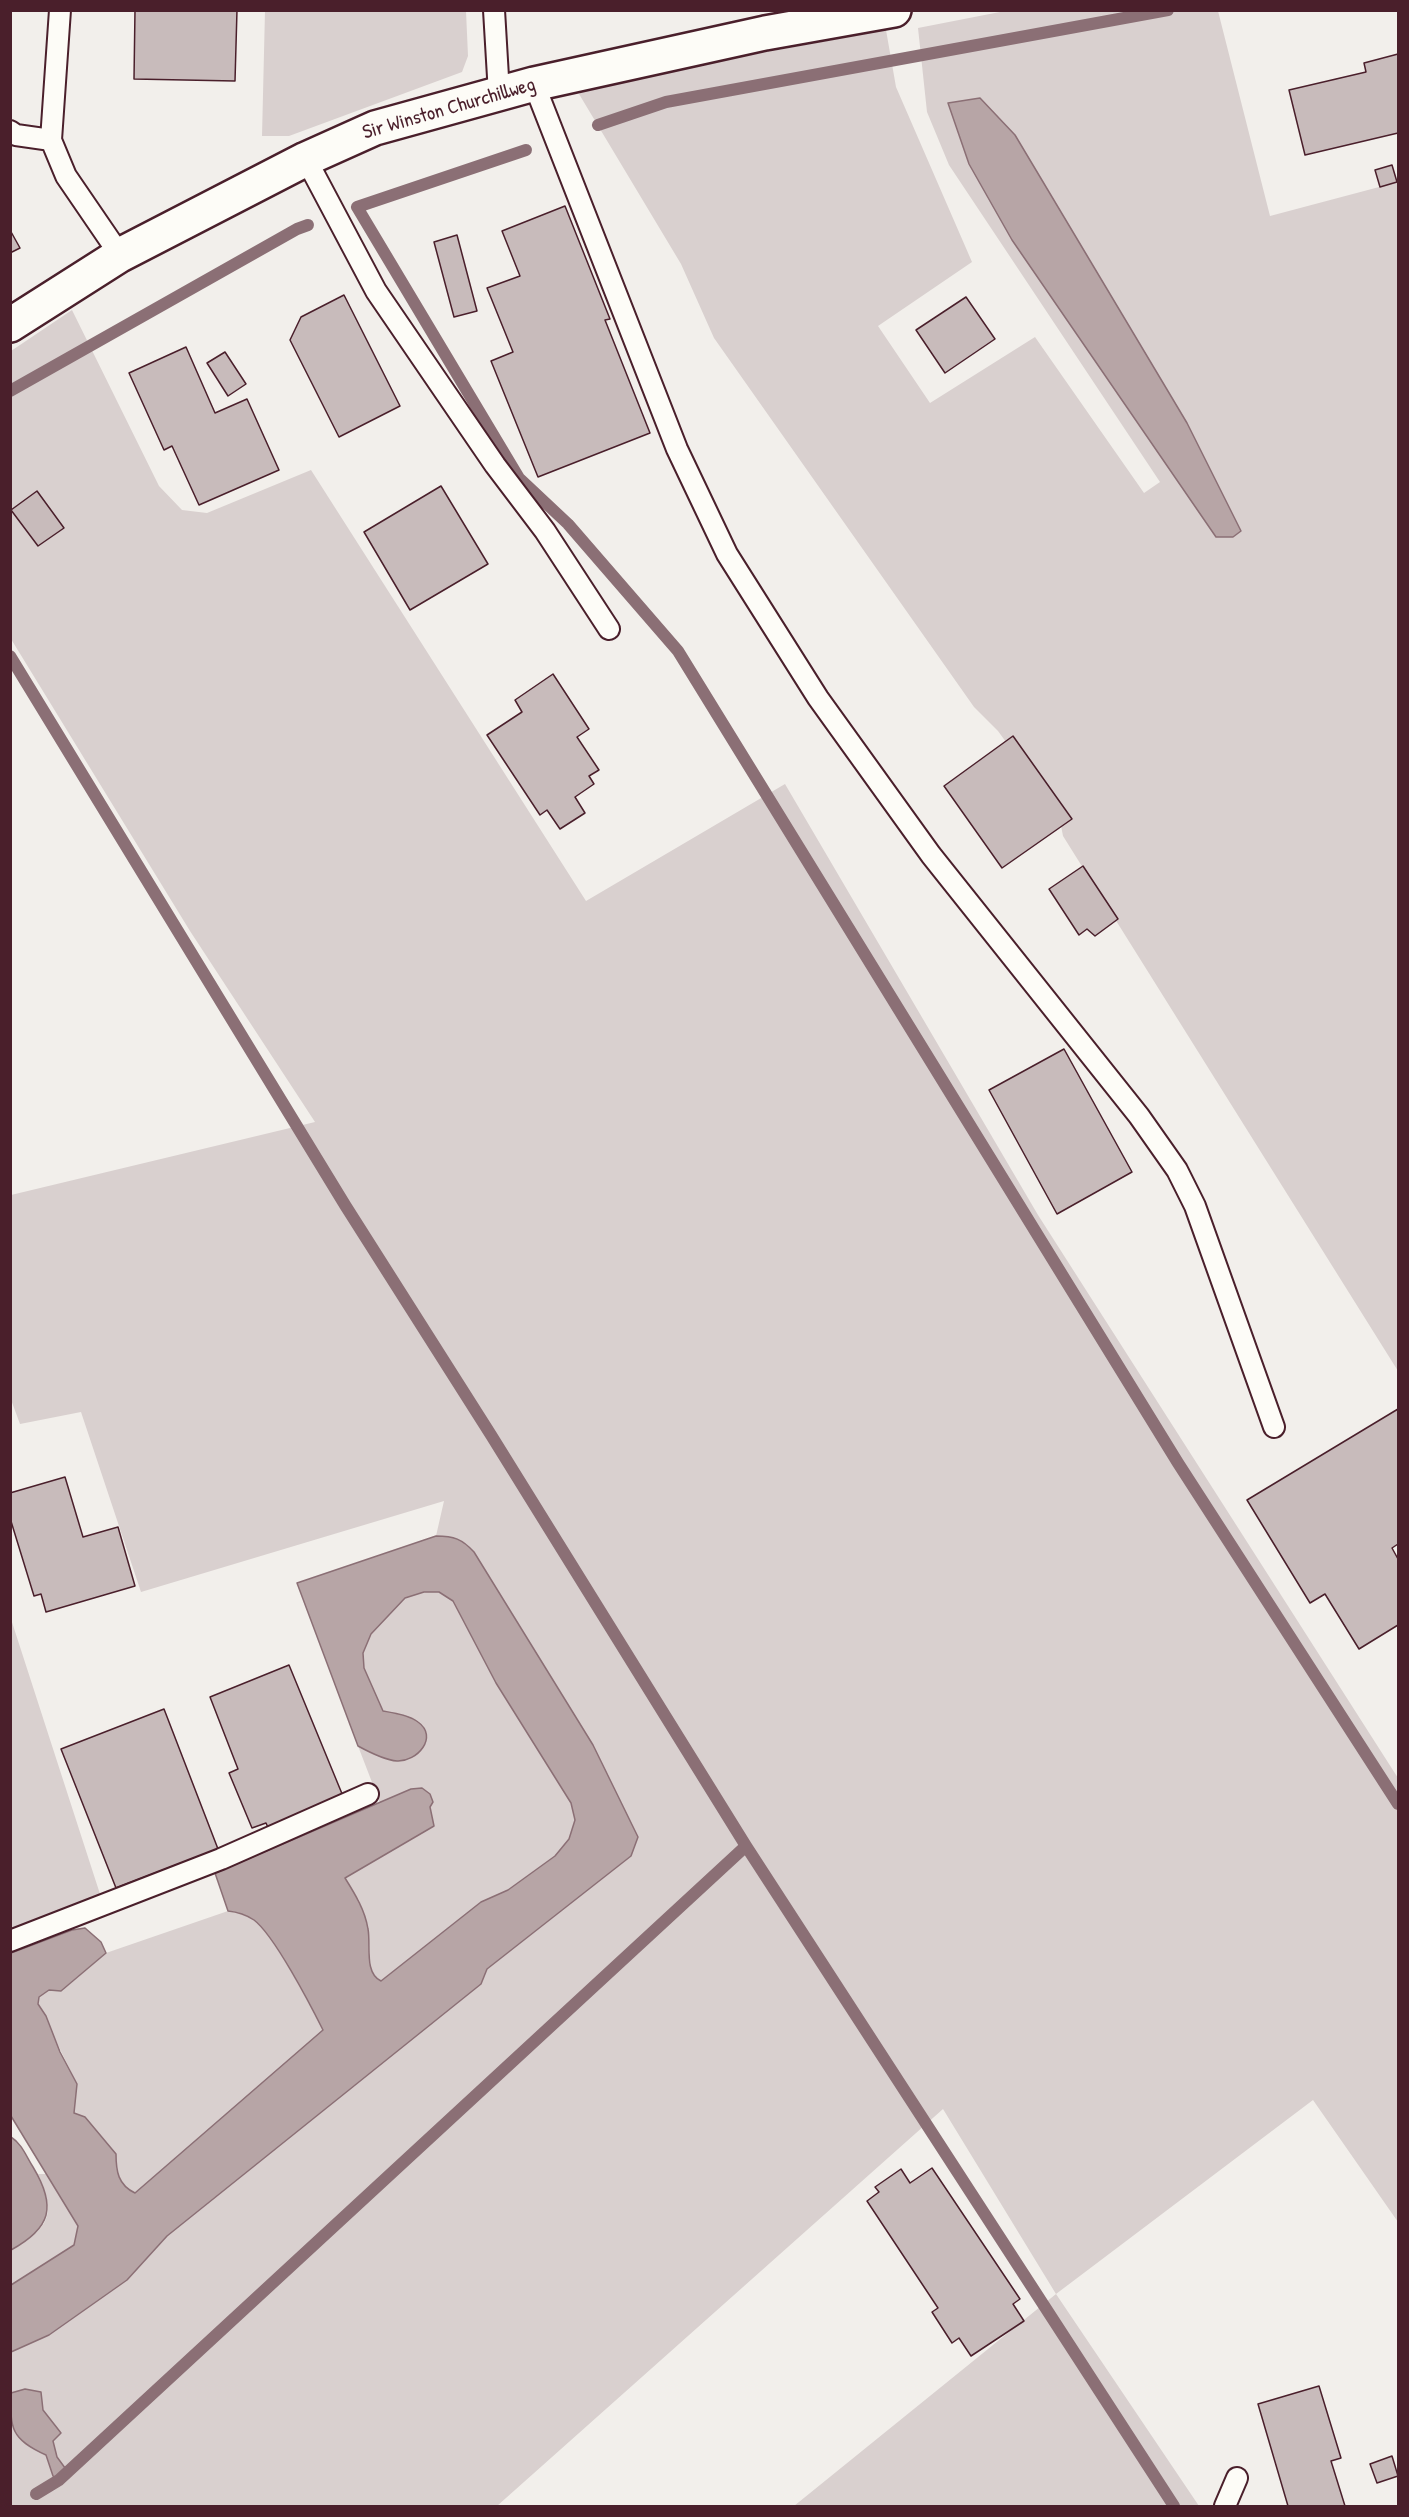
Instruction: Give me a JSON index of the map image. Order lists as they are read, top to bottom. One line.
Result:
{"streets":{"street":["Sir Winston Churchillweg"]}}
